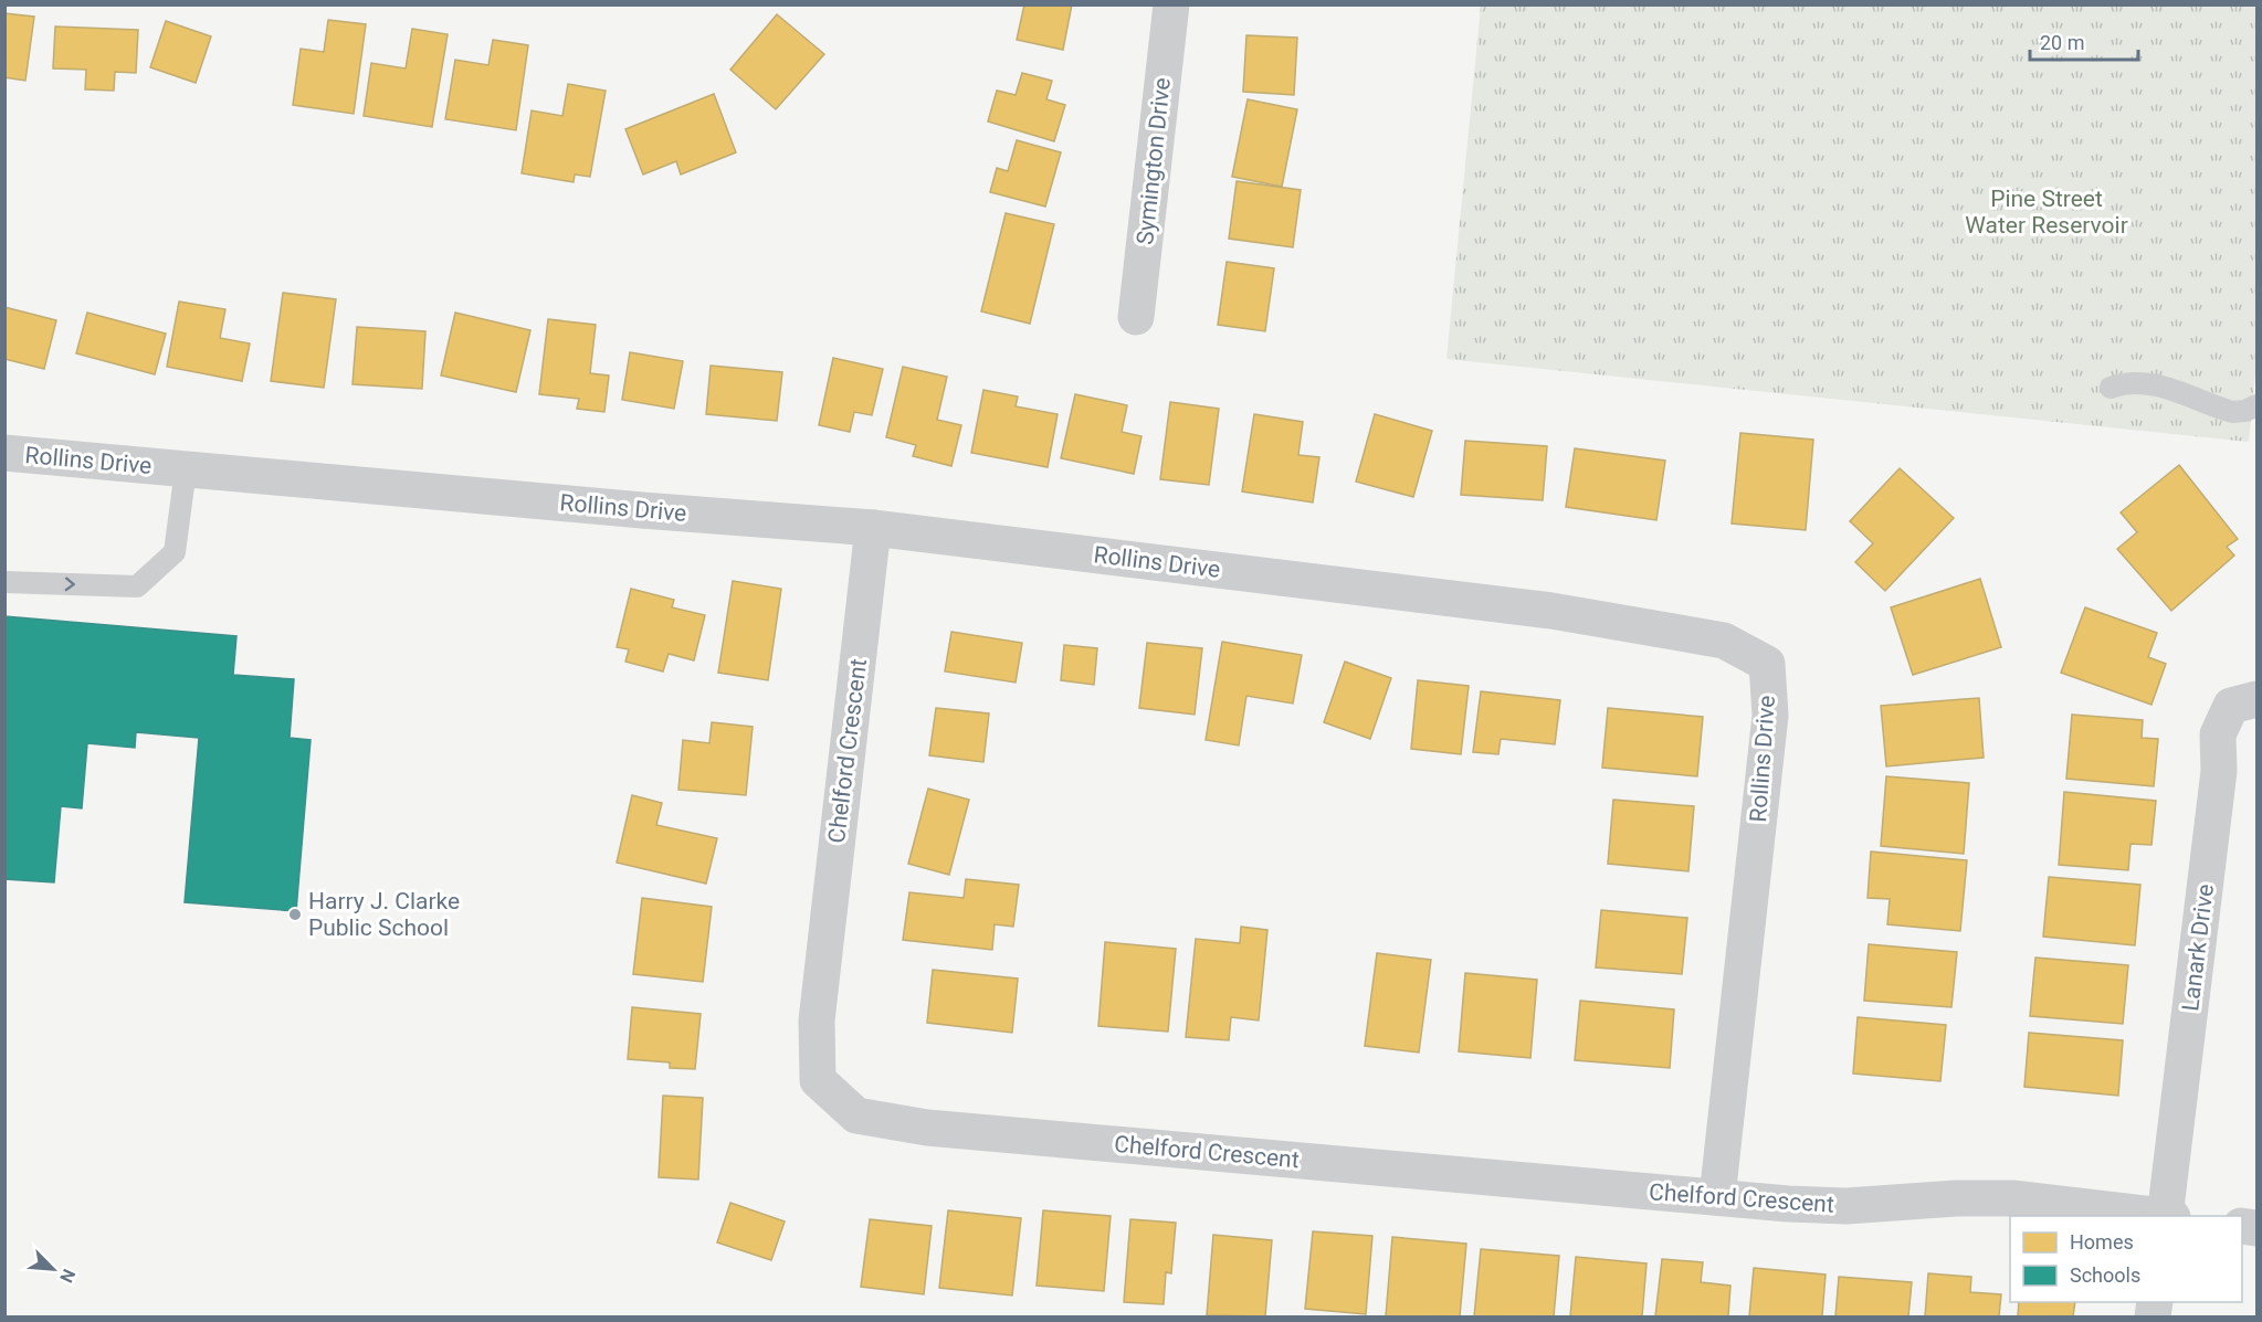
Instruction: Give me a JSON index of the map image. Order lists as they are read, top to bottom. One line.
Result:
{"streets":{"street":["Symington Drive","Rollins Drive","Chelford Crescent","Lanark Drive"]},"crossings":[["Rollins Drive","Chelford Crescent"]],"parks":["Pine Street Water Reservoir"],"places":["Harry J. Clarke Public School"],"legend":["Homes","Schools"],"scale_bar":"20 m","north":"bottom right"}
